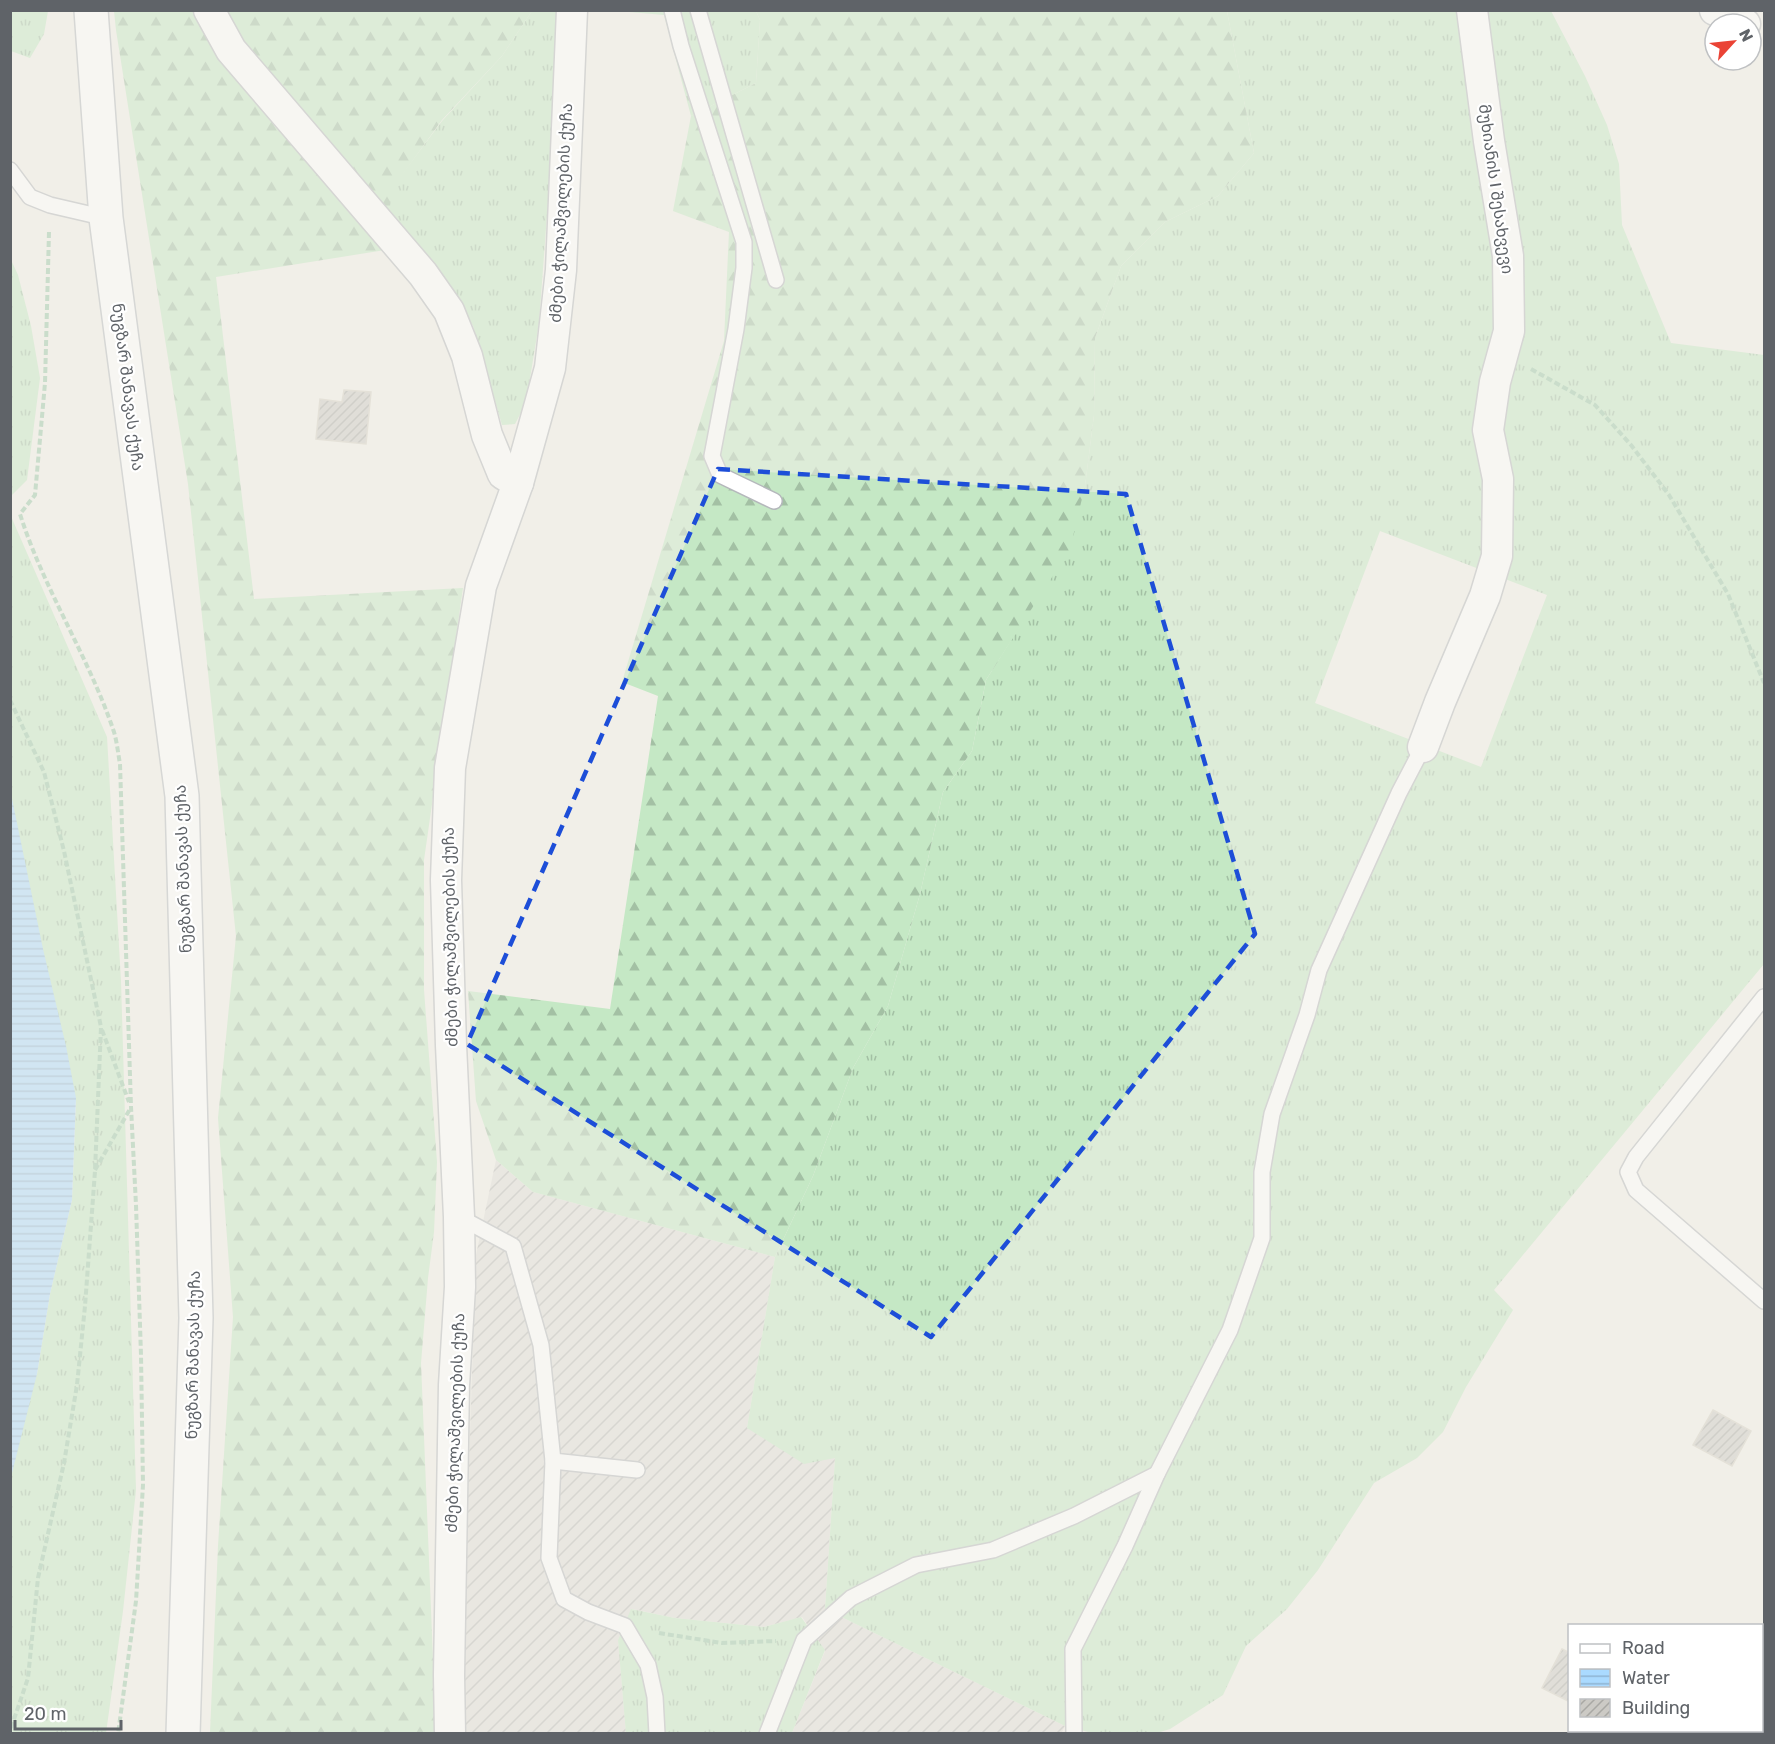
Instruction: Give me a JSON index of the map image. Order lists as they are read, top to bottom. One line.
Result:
{"streets":{"main road":["ნუგზარ შანავას ქუჩა"],"street":["მუხიანის I შესახვევი","ძმები ჭილაშვილების ქუჩა"]},"legend":["Road","Water","Building"],"scale_bar":"20 m","north":"top right"}
